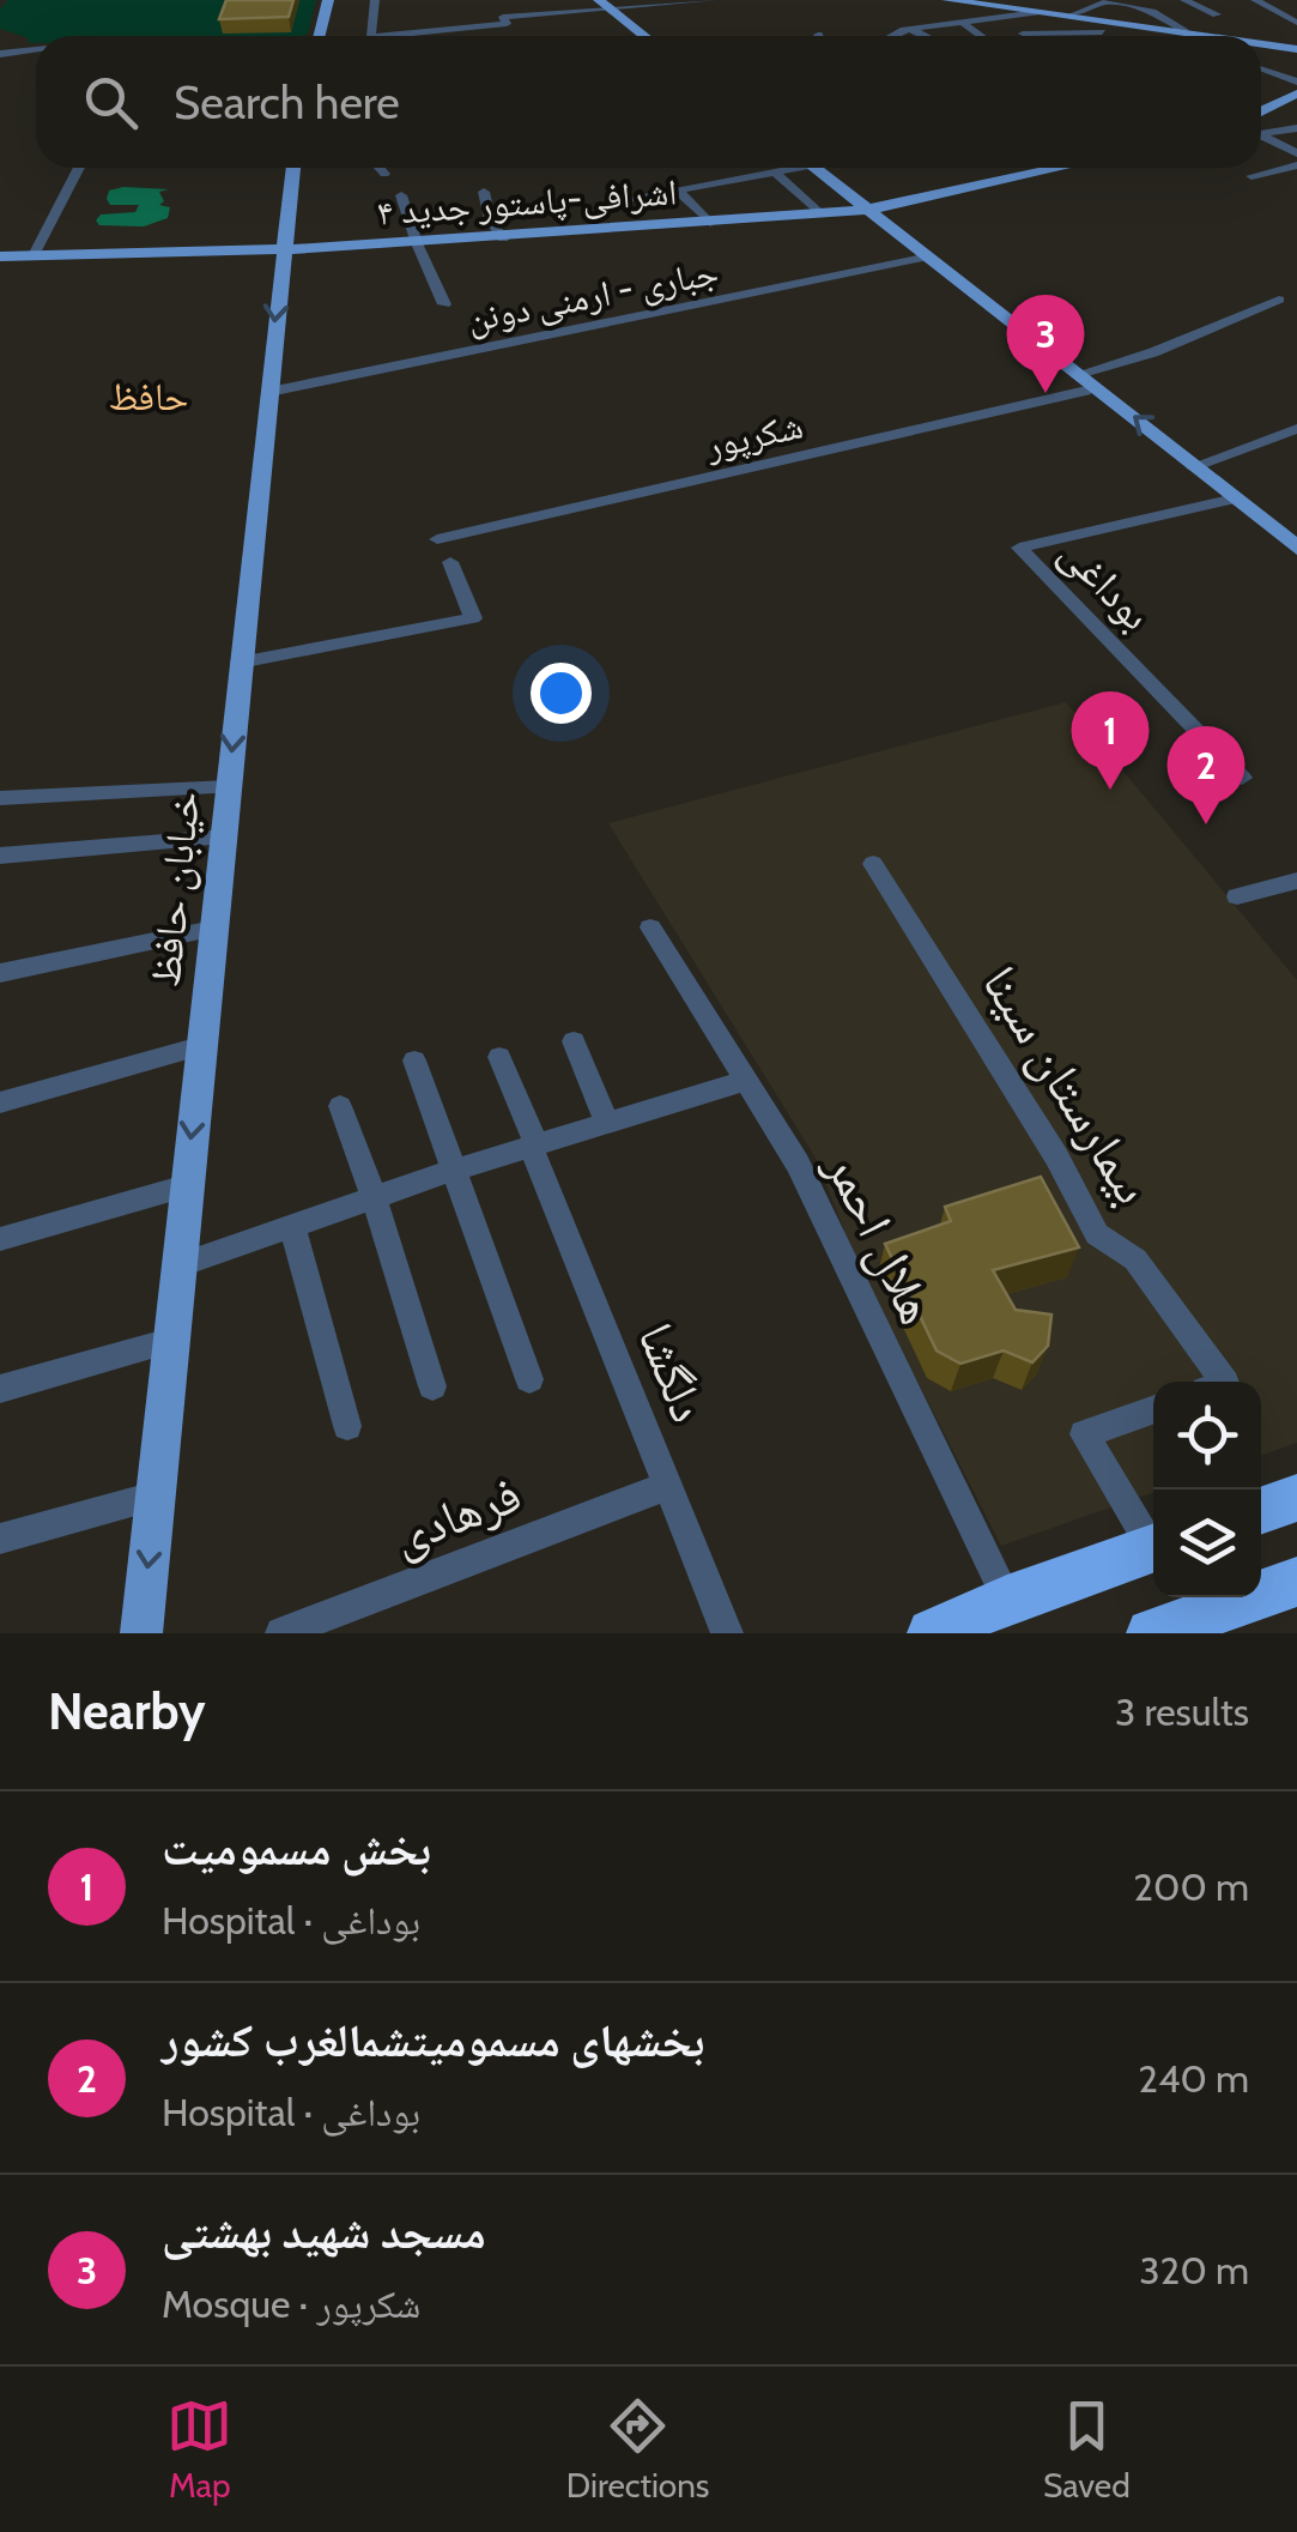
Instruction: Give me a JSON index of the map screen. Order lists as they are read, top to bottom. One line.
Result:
{"streets":{"main road":["اشرافی-پاستور جدید ۴","خیابان حافظ"],"street":["جباری - ارمنی دونن","شکرپور","بوداغی","بیمارستان سینا","هلال احمر","دلگشا","فرهادی"]},"crossings":[["اشرافی-پاستور جدید ۴","خیابان حافظ"],["جباری - ارمنی دونن","خیابان حافظ"],["دلگشا","فرهادی"]],"one_way":["خیابان حافظ"],"districts":["حافظ"],"page":{"search":"Search here","pins":["3","1","2"],"heading":["Nearby","3 results"],"list":[{"mark":"1","name":"بخش مسمومیت","note":"Hospital · بوداغی","value":"200 m"},{"mark":"2","name":"بخشهای مسمومیتشمالغرب کشور","note":"Hospital · بوداغی","value":"240 m"},{"mark":"3","name":"مسجد شهید بهشتی","note":"Mosque · شکرپور","value":"320 m"}],"nav":["Map","Directions","Saved"]}}
